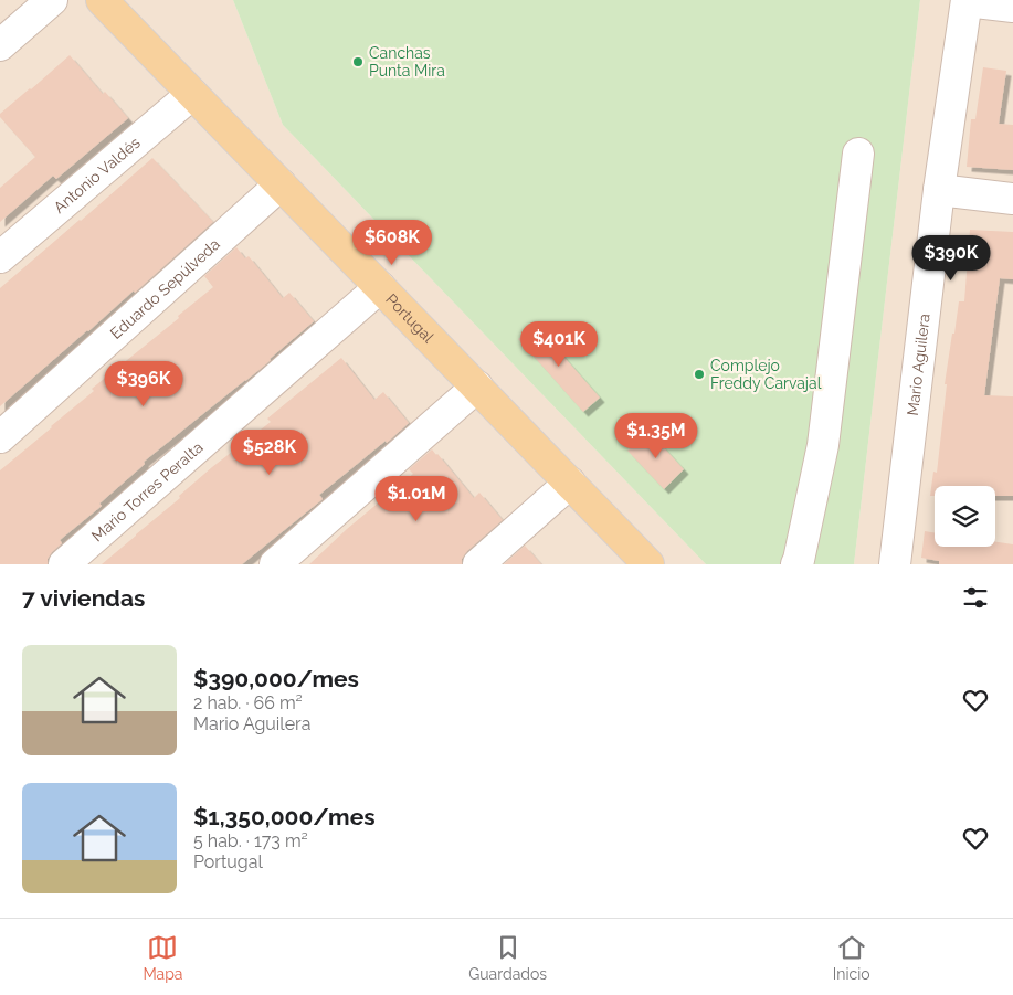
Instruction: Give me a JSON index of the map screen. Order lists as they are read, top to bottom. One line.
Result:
{"streets":{"main road":["Portugal"],"street":["Antonio Valdés","Eduardo Sepúlveda","Mario Aguilera","Mario Torres Peralta"]},"crossings":[["Antonio Valdés","Portugal"],["Eduardo Sepúlveda","Portugal"],["Portugal","Mario Torres Peralta"]],"places":["Canchas Punta Mira","Complejo Freddy Carvajal"],"page":{"price":["$608K","$390K","$401K","$396K","$1.35M","$528K","$1.01M"],"heading":"7 viviendas","list":[{"name":"$390,000/mes","note":"2 hab. · 66 m² · Mario Aguilera"},{"name":"$1,350,000/mes","note":"5 hab. · 173 m² · Portugal"}],"tabs":["Mapa","Guardados","Inicio"]}}
